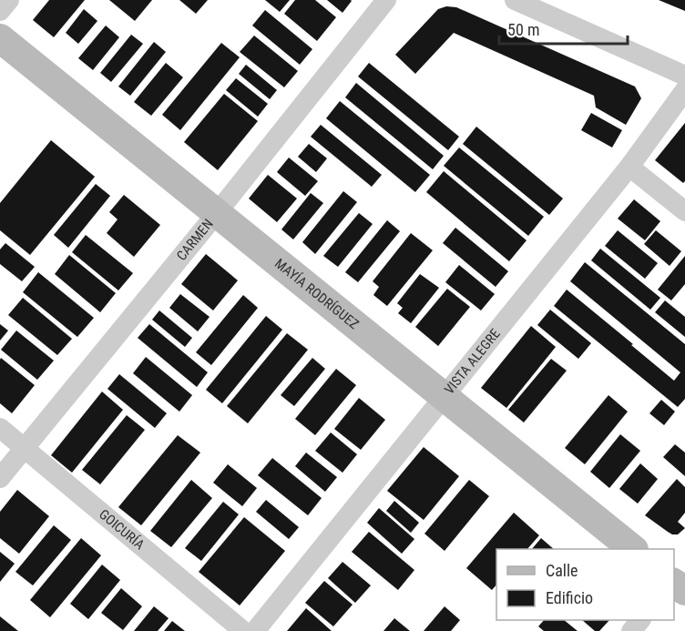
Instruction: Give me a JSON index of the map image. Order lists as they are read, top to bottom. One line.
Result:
{"streets":{"main road":["MAYÍA RODRÍGUEZ"],"street":["CARMEN","VISTA ALEGRE","GOICURÍA"]},"crossings":[["CARMEN","MAYÍA RODRÍGUEZ"],["CARMEN","GOICURÍA"],["MAYÍA RODRÍGUEZ","VISTA ALEGRE"]],"legend":["Calle","Edificio"],"scale_bar":"50 m"}
